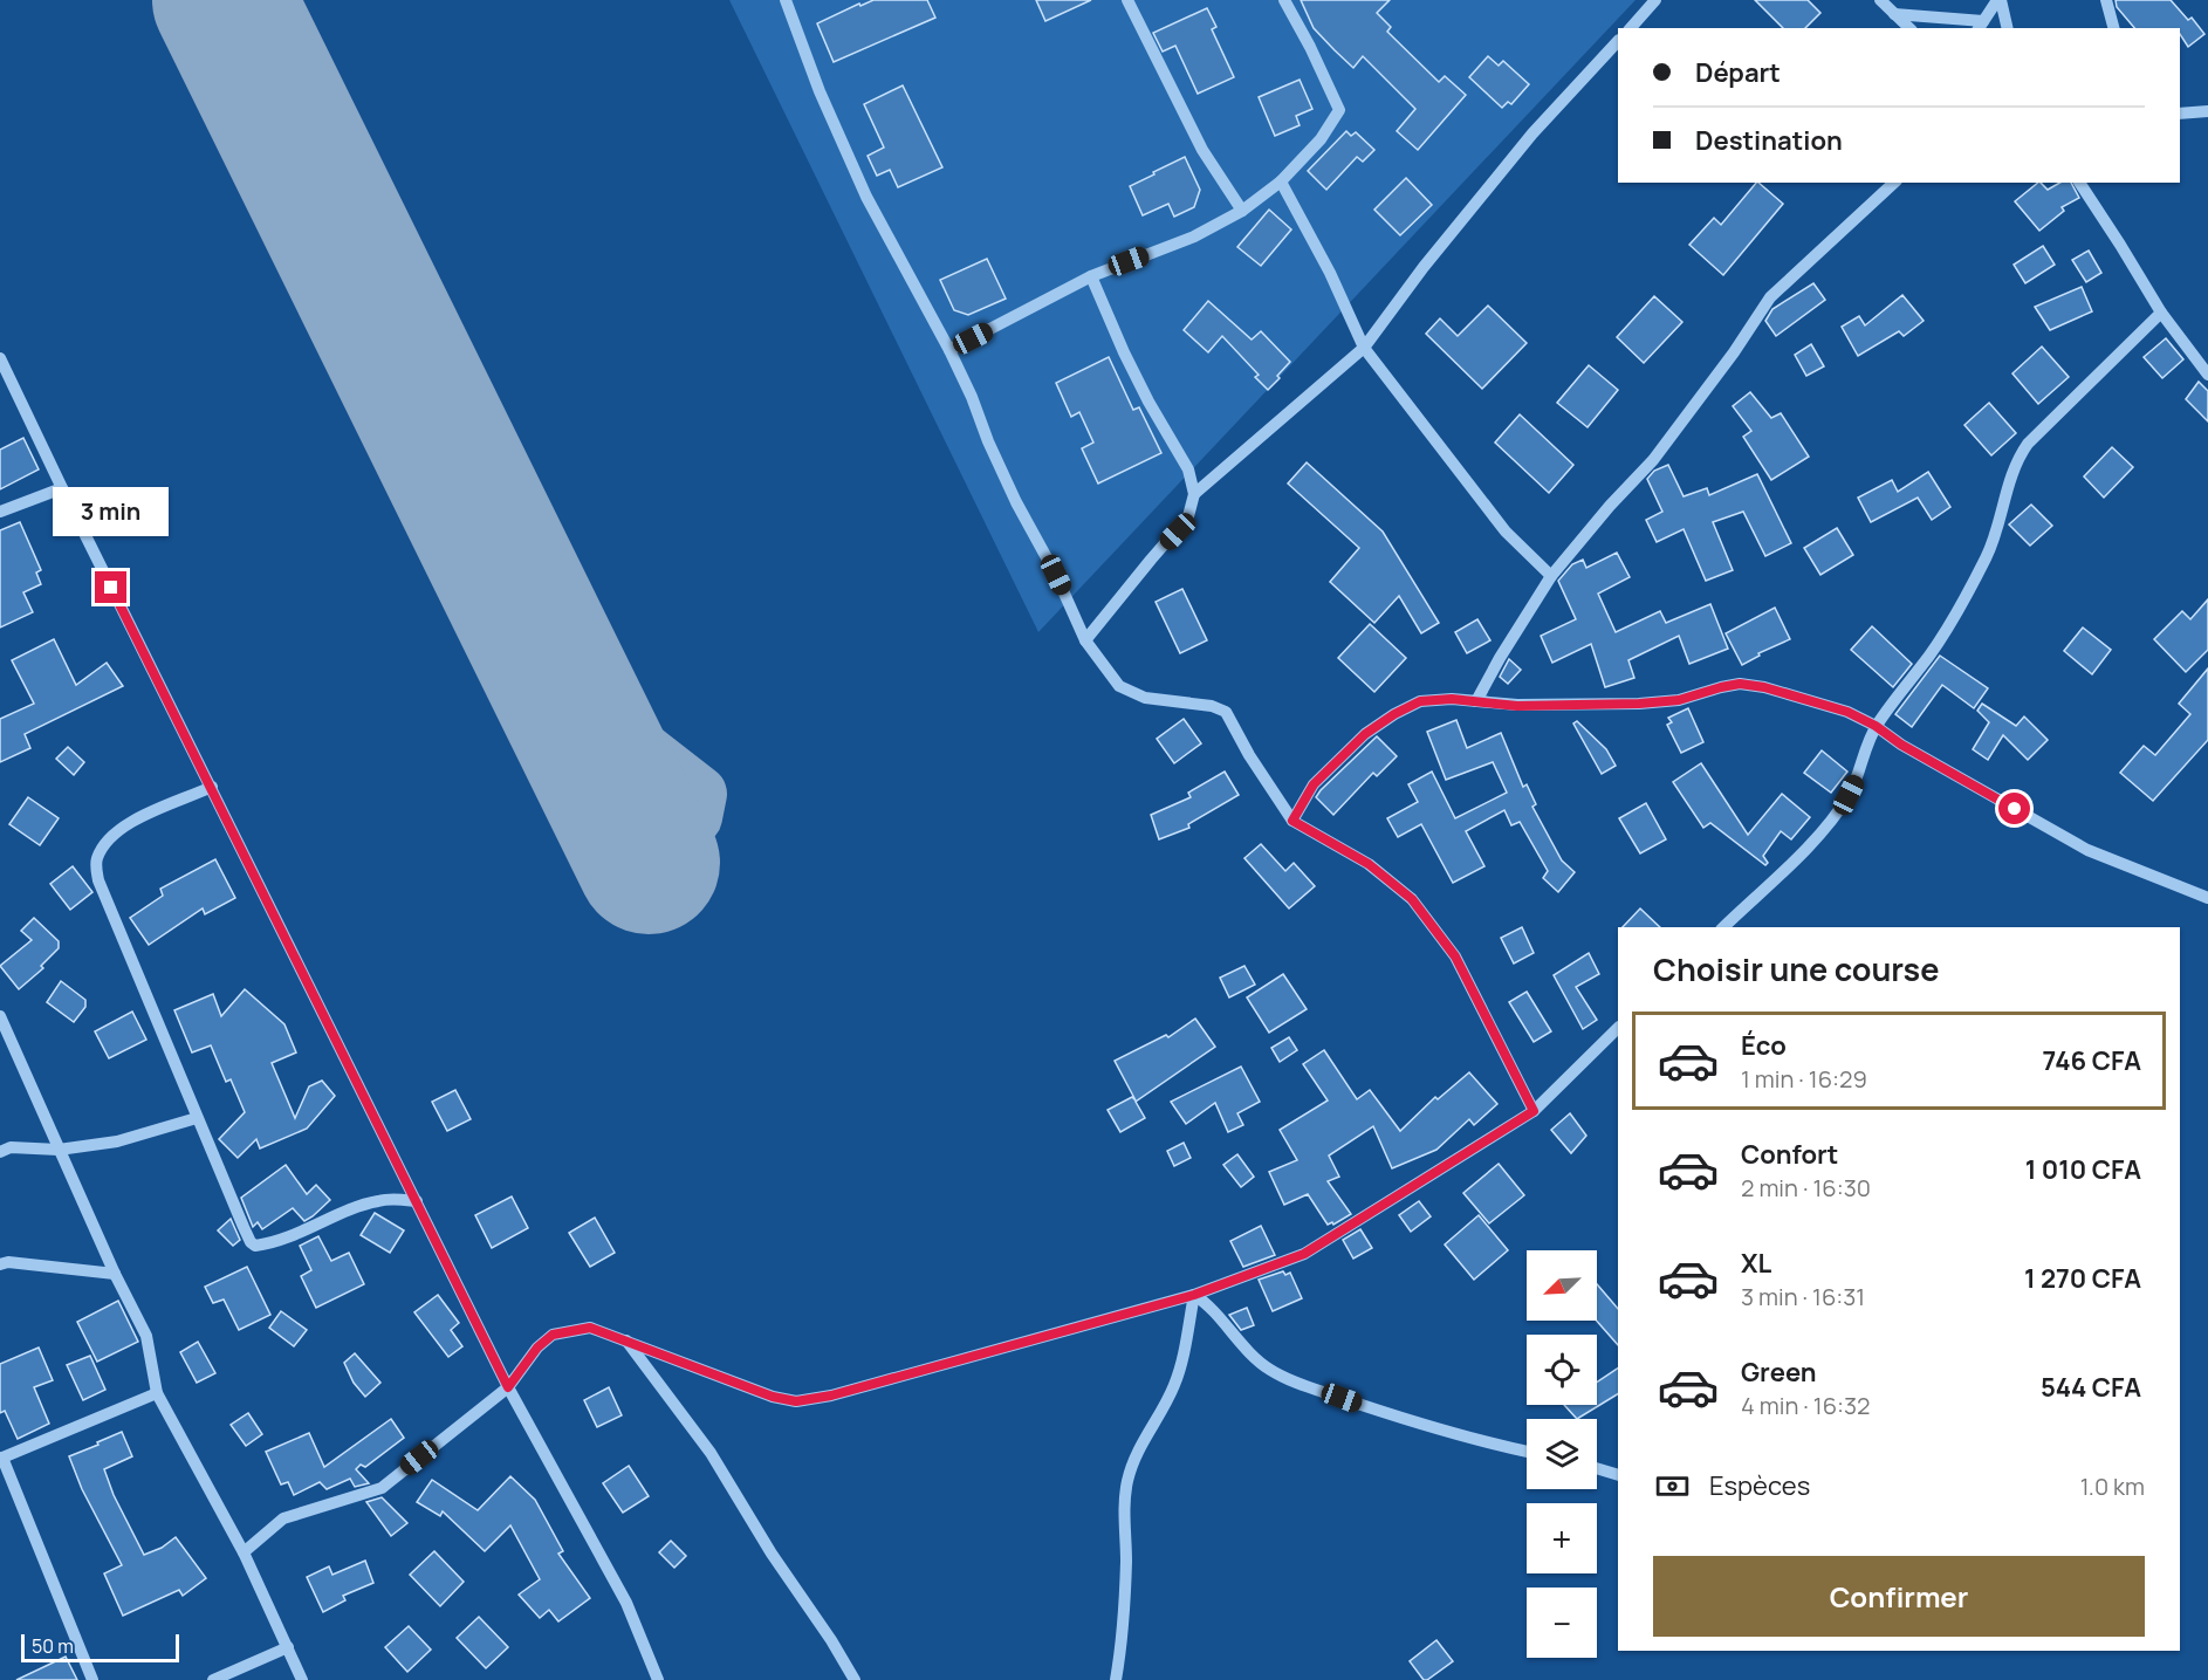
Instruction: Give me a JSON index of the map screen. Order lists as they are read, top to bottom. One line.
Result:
{"scale_bar":"50 m","north":"bottom left","page":{"banner":["Départ","Destination"],"bubble":"3 min","heading":"Choisir une course","list":[{"name":"Éco","note":"1 min · 16:29","value":"746 CFA"},{"name":"Confort","note":"2 min · 16:30","value":"1 010 CFA"},{"name":"XL","note":"3 min · 16:31","value":"1 270 CFA"},{"name":"Green","note":"4 min · 16:32","value":"544 CFA"}],"map_buttons":["+","−"],"pay":["Espèces","1.0 km"],"buttons":"Confirmer","scale":"50 m"}}
